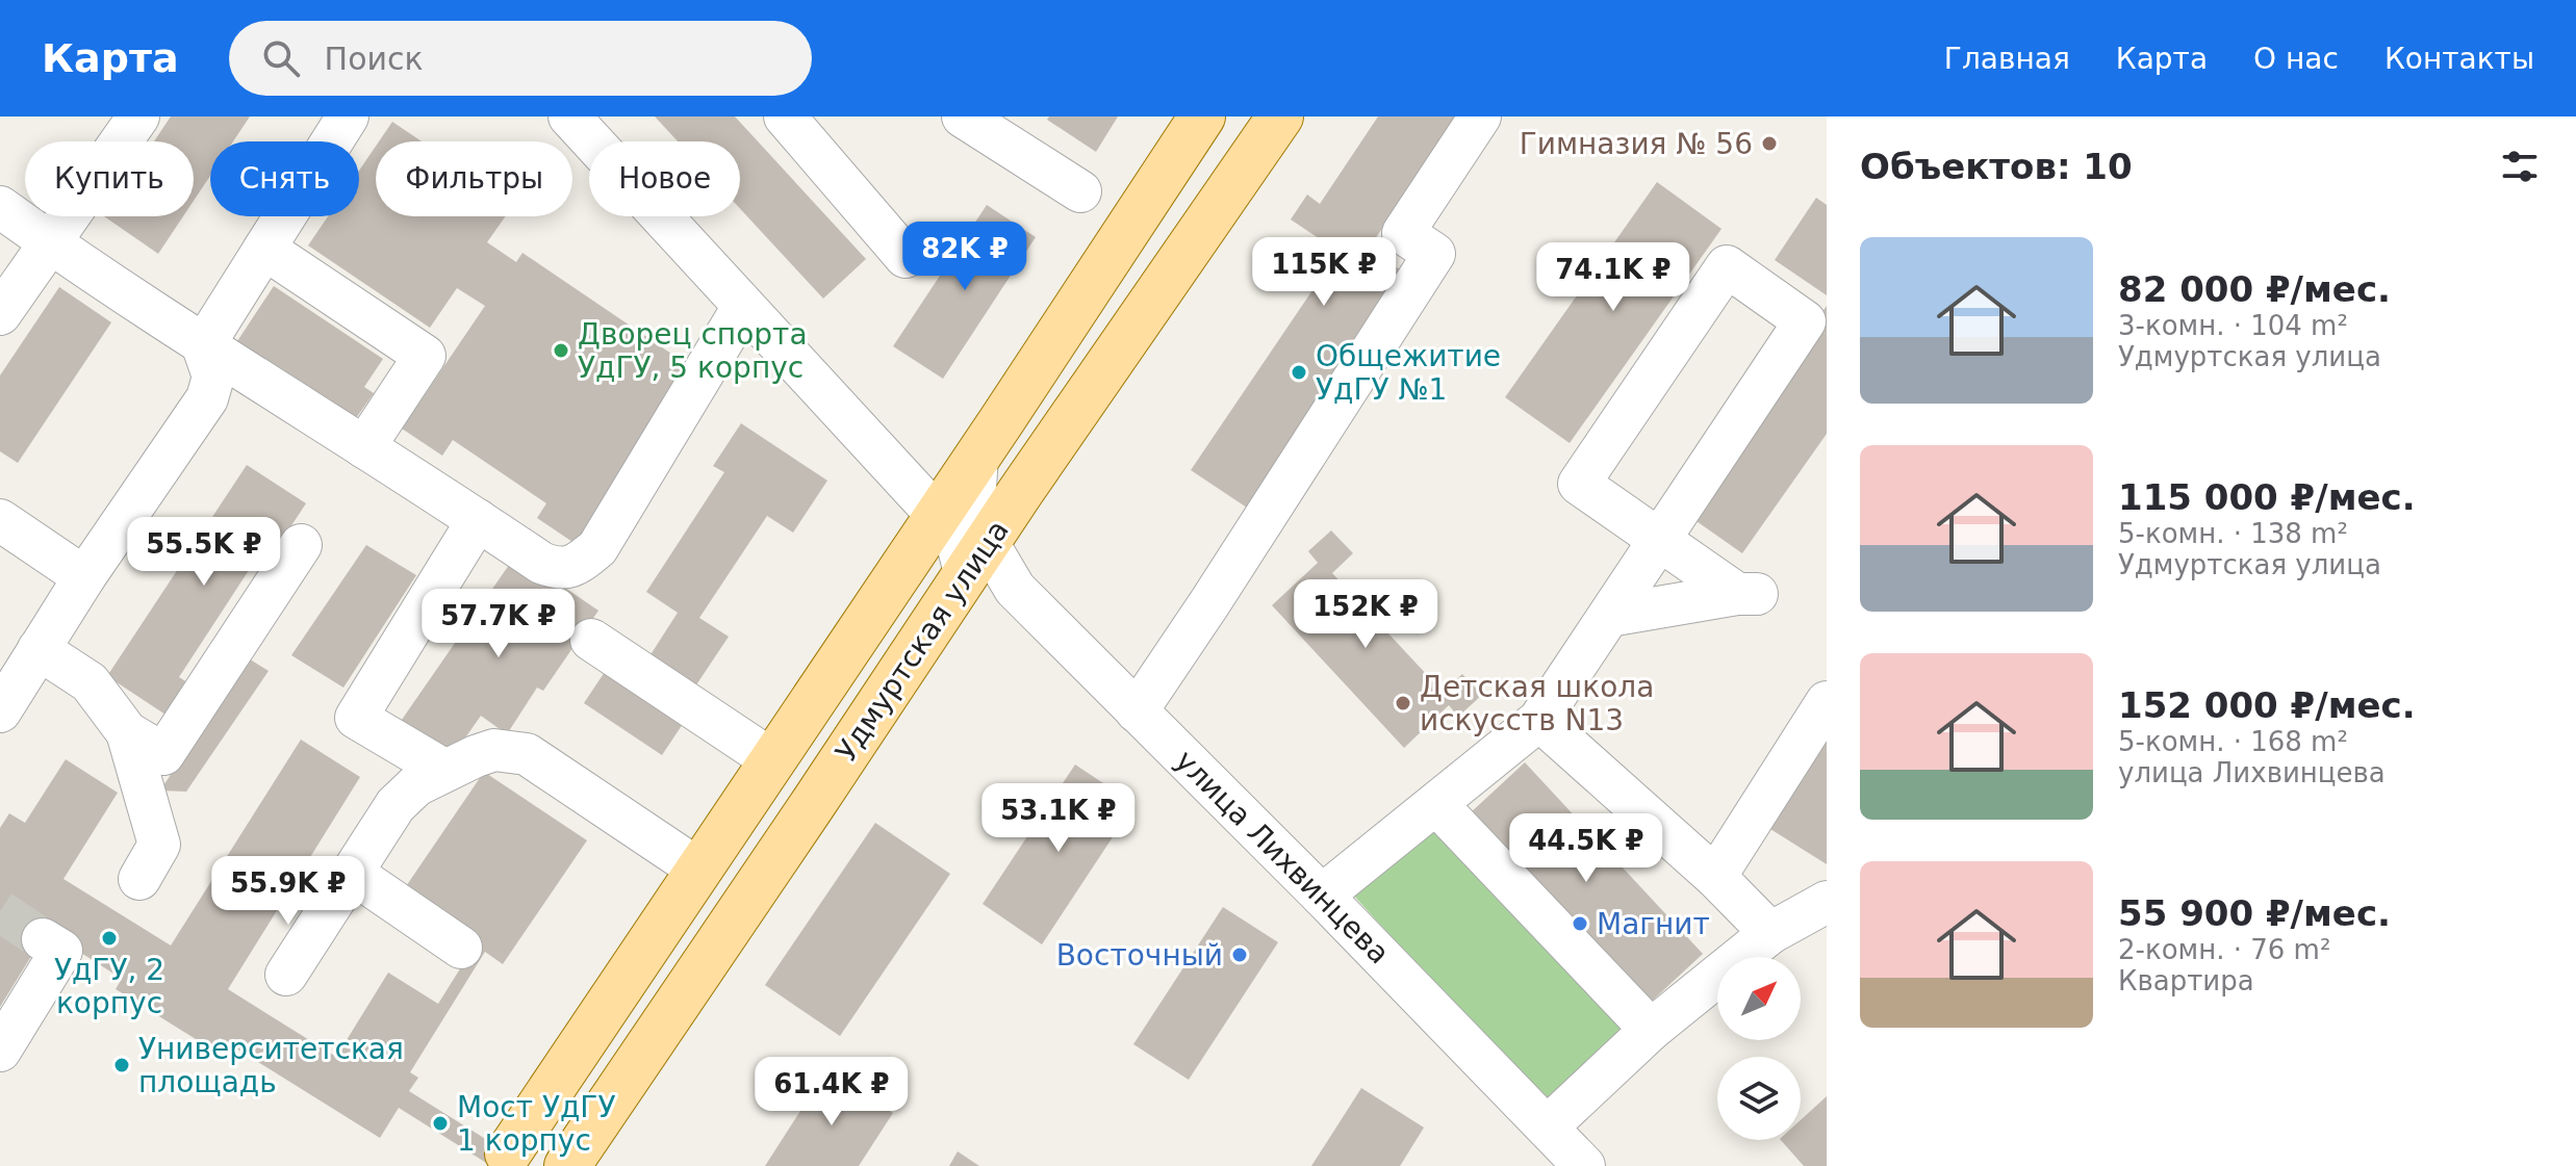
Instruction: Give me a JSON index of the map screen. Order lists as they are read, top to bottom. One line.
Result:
{"streets":{"main road":["Удмуртская улица"],"street":["улица Лихвинцева"]},"crossings":[["Удмуртская улица","улица Лихвинцева"]],"places":["Гимназия № 56","Дворец спорта УдГУ, 5 корпус","Общежитие УдГУ №1","Детская школа искусств N13","Магнит","УдГУ, 2 корпус","Восточный","Университетская площадь","Мост УдГУ 1 корпус"],"north":"top right","page":{"header":"Карта","search":"Поиск","nav":["Главная","Карта","О нас","Контакты"],"heading":"Объектов: 10","chip":["Купить","Снять","Фильтры","Новое"],"list":[{"name":"82 000 ₽/мес.","note":"3-комн. · 104 m² · Удмуртская улица"},{"name":"115 000 ₽/мес.","note":"5-комн. · 138 m² · Удмуртская улица"},{"name":"152 000 ₽/мес.","note":"5-комн. · 168 m² · улица Лихвинцева"},{"name":"55 900 ₽/мес.","note":"2-комн. · 76 m² · Квартира"}],"price":["82K ₽","115K ₽","74.1K ₽","55.5K ₽","152K ₽","57.7K ₽","53.1K ₽","44.5K ₽","55.9K ₽","61.4K ₽"]}}
